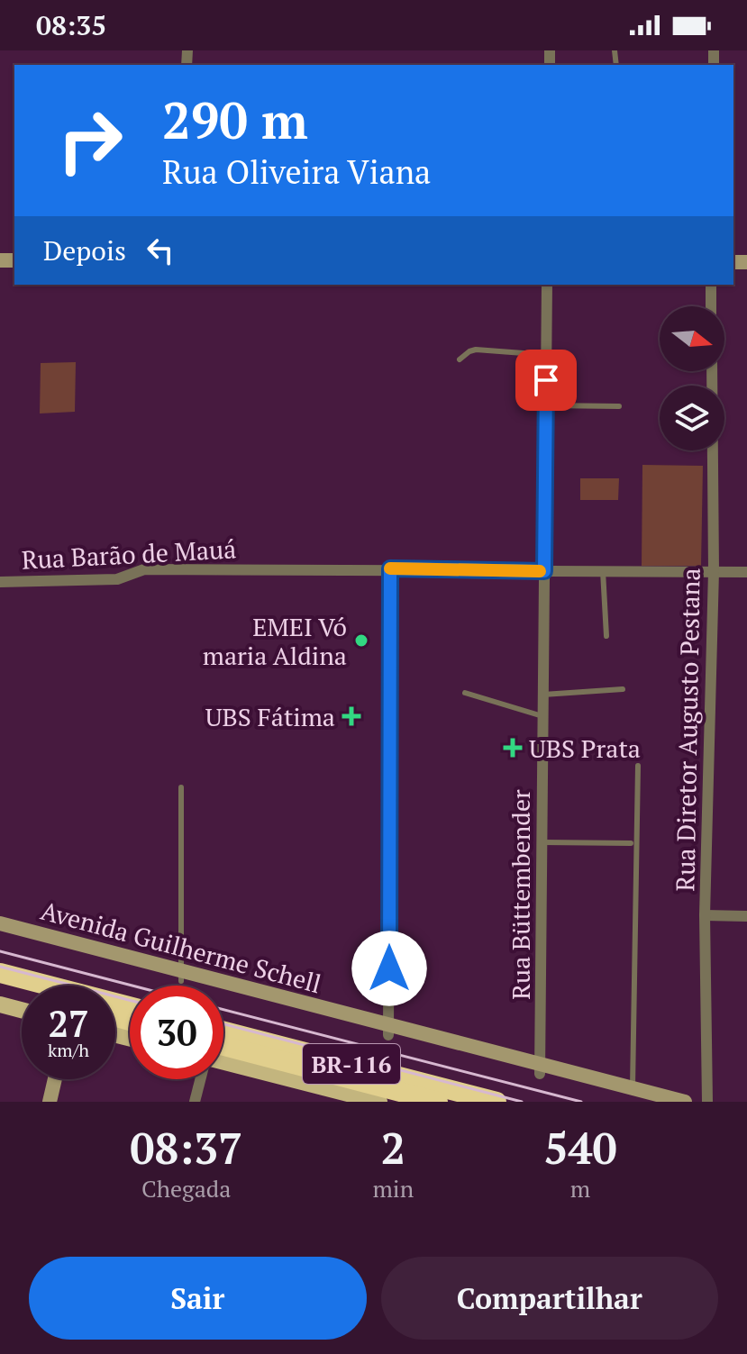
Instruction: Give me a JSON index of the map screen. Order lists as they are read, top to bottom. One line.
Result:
{"streets":{"highway":["BR-116"],"main road":["Avenida Guilherme Schell"],"street":["Rua Barão de Mauá","Rua Diretor Augusto Pestana","Rua Büttembender"]},"crossings":[["Rua Barão de Mauá","Rua Diretor Augusto Pestana"],["Rua Barão de Mauá","Rua Büttembender"],["Rua Büttembender","Avenida Guilherme Schell"]],"places":{"other":["EMEI Vó maria Aldina"],"health":["UBS Fátima","UBS Prata"]},"north":"right","page":{"status":"08:35","turn":["290 m","Rua Oliveira Viana"],"then":"Depois","speed":"27 km/h","limit":"30","eta":["08:37","Chegada","2","min","540","m"],"buttons":["Sair","Compartilhar"]}}
